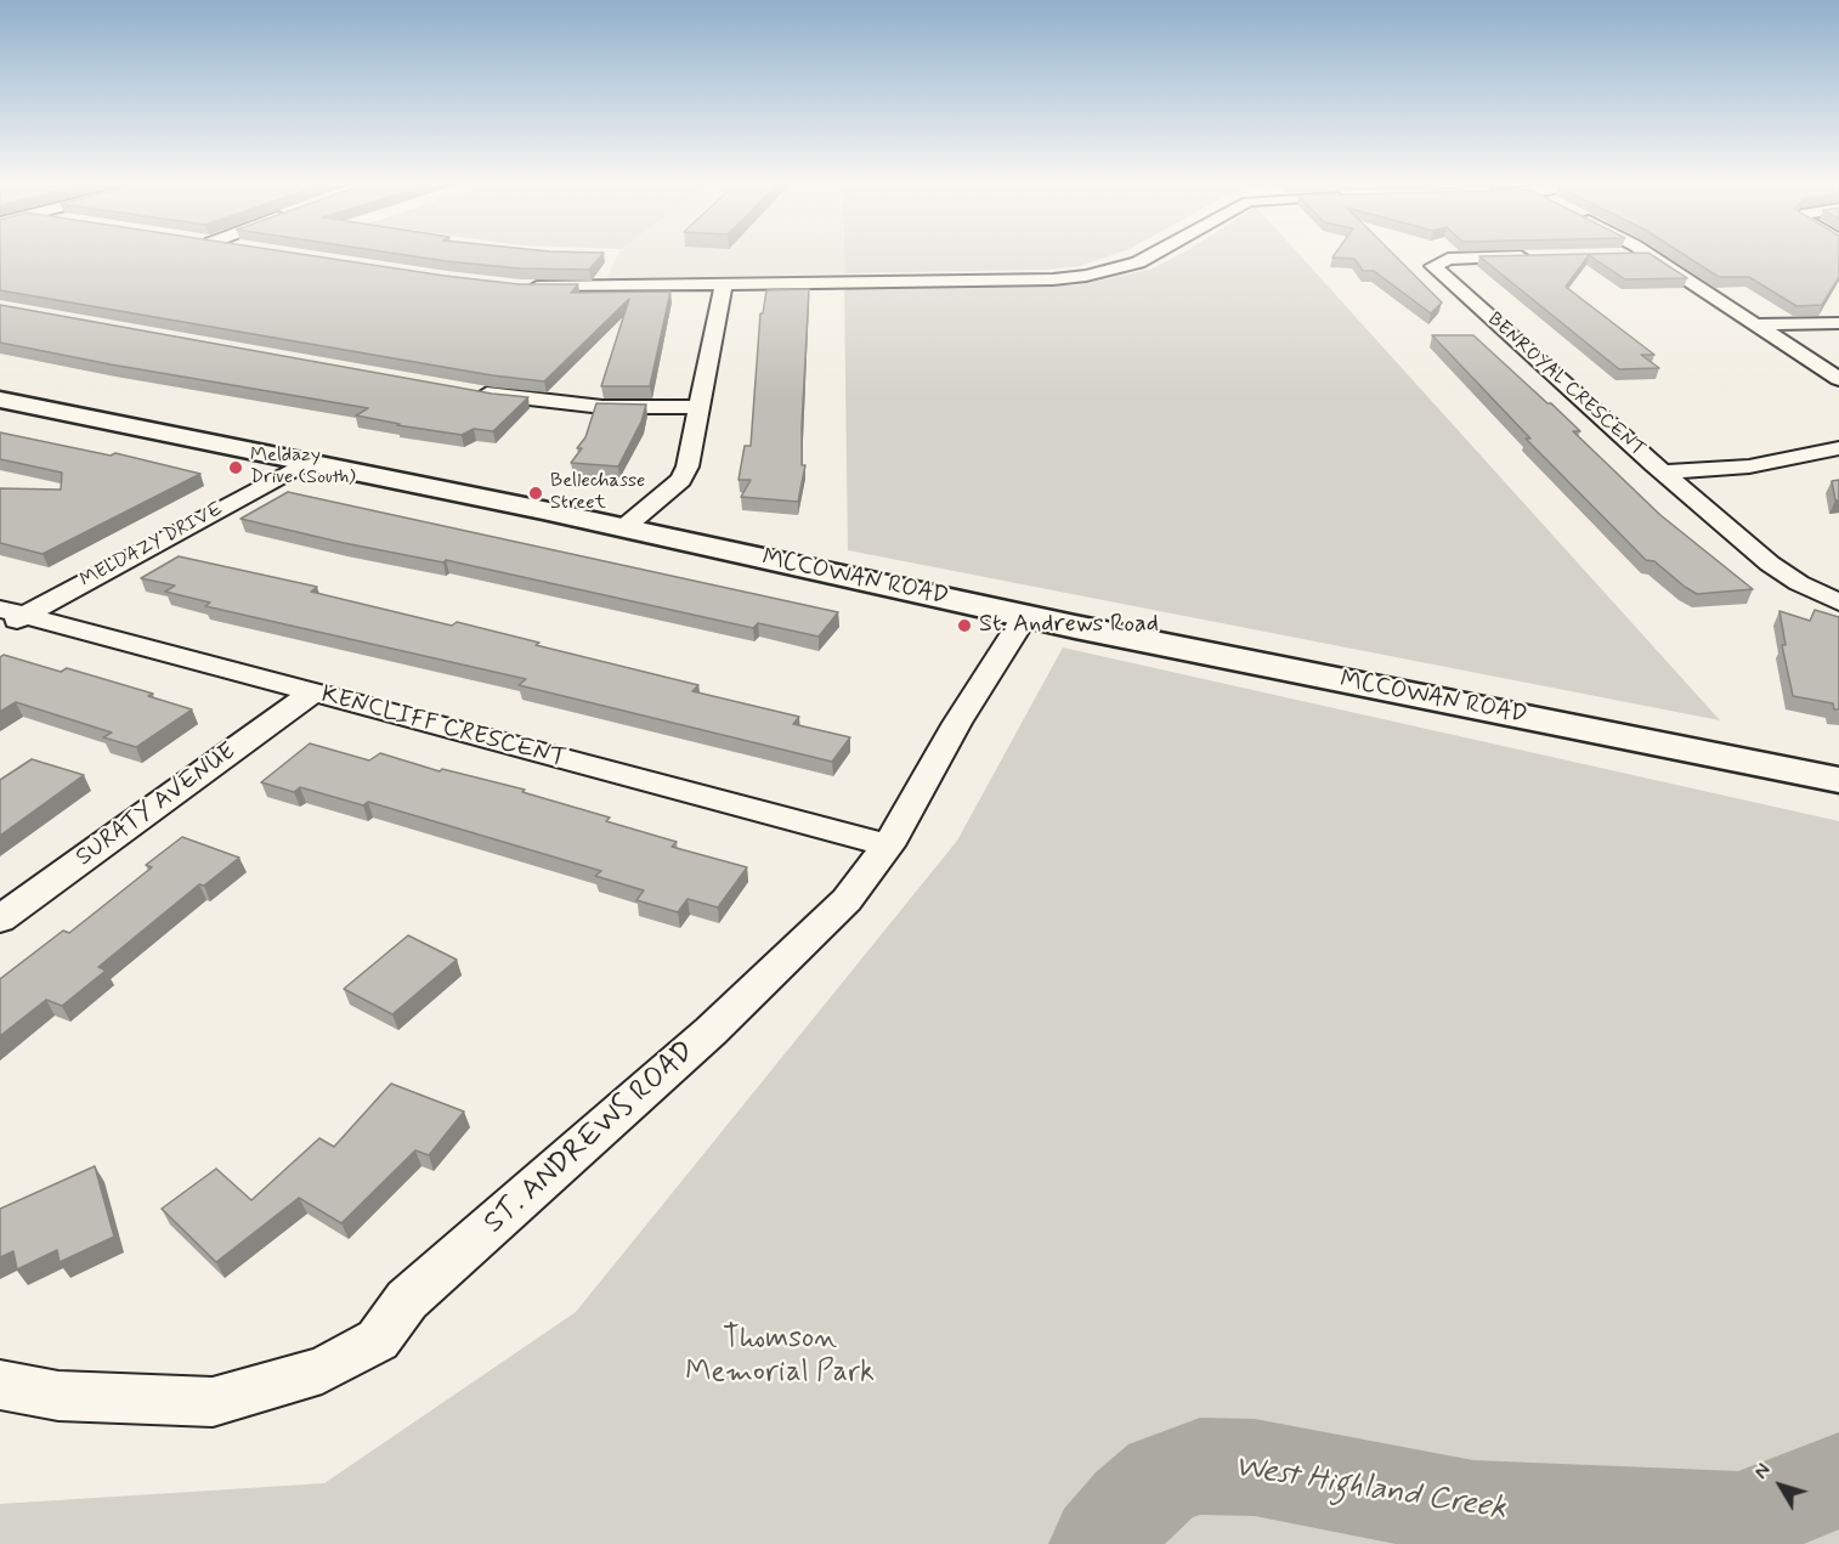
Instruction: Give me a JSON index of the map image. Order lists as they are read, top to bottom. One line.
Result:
{"streets":{"main road":["MCCOWAN ROAD"],"street":["BENROYAL CRESCENT","MELDAZY DRIVE","KENCLIFF CRESCENT","SURATY AVENUE","ST. ANDREWS ROAD"]},"crossings":[["MELDAZY DRIVE","MCCOWAN ROAD"],["MELDAZY DRIVE","KENCLIFF CRESCENT"],["MCCOWAN ROAD","ST. ANDREWS ROAD"],["KENCLIFF CRESCENT","SURATY AVENUE"],["KENCLIFF CRESCENT","ST. ANDREWS ROAD"]],"water":["West Highland Creek"],"parks":["Thomson Memorial Park"],"places":["Meldazy Drive (South)","Bellechasse Street","St. Andrews Road"],"north":"top left"}
